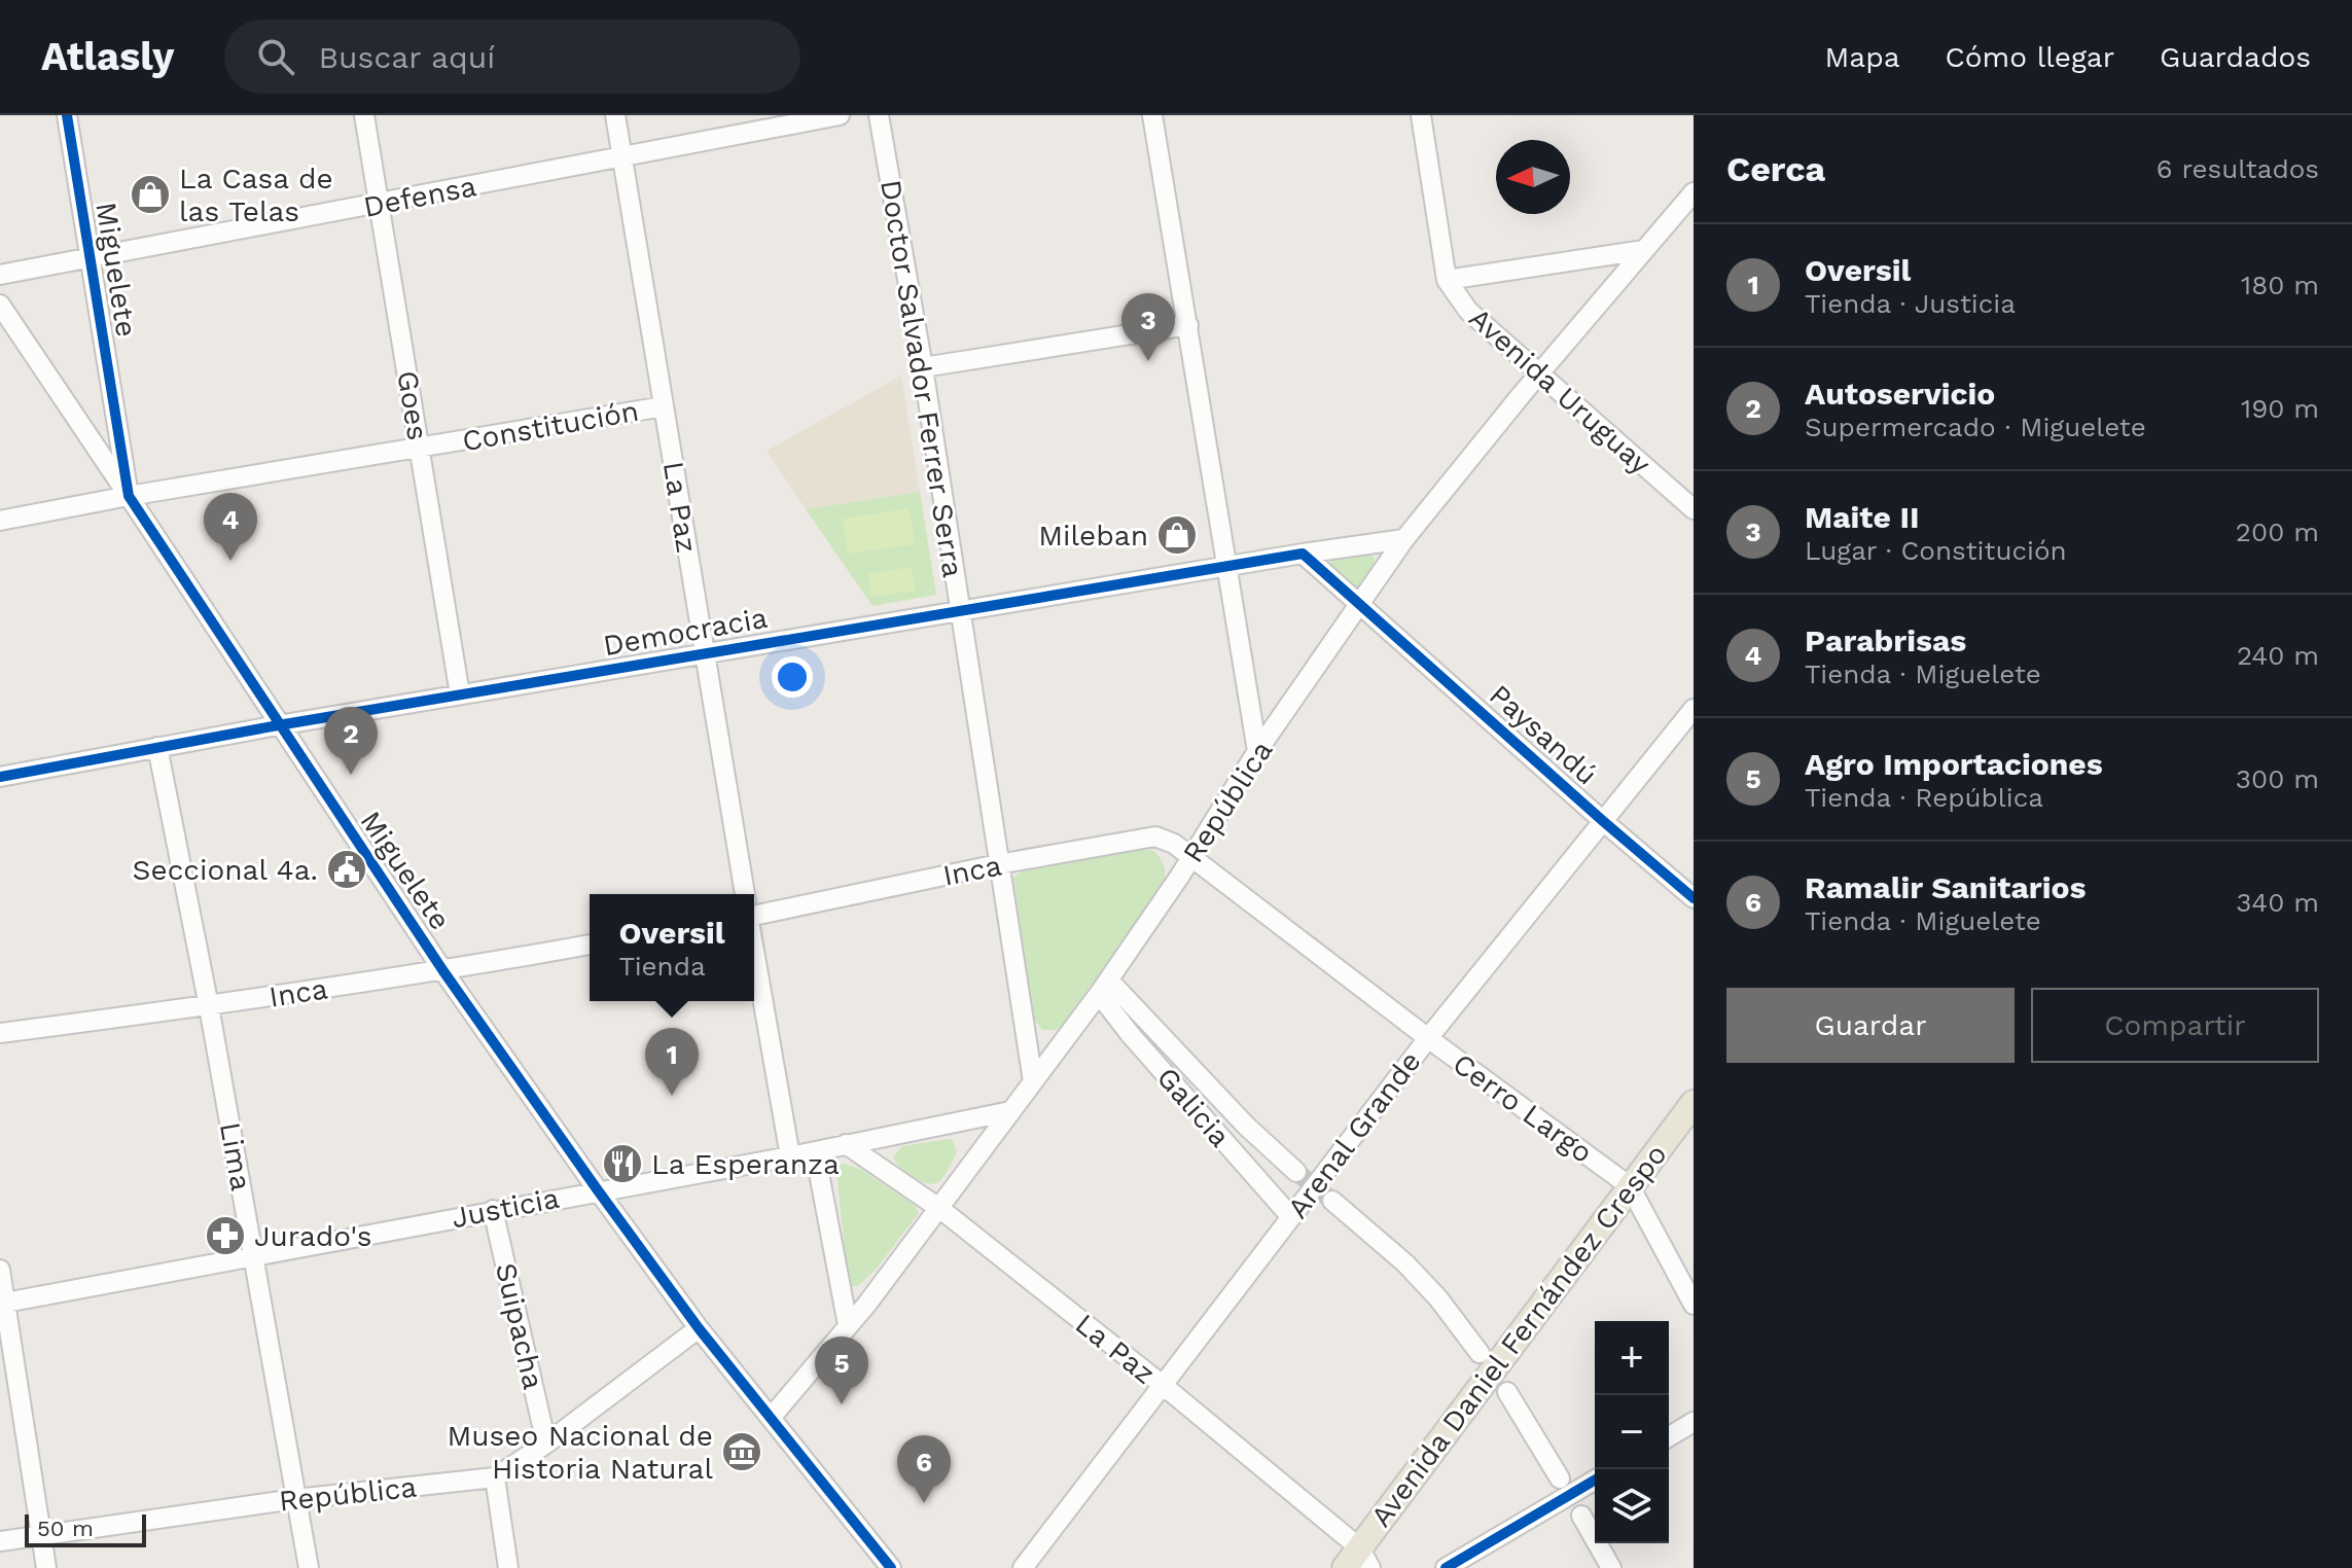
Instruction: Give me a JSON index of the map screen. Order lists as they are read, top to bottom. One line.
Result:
{"streets":{"main road":["Avenida Daniel Fernández Crespo"],"street":["Defensa","Miguelete","Doctor Salvador Ferrer Serra","Avenida Uruguay","Goes","Constitución","La Paz","Democracia","Paysandú","República","Inca","Galicia","Cerro Largo","Arenal Grande","Lima","Justicia","Suipacha"]},"crossings":[["Defensa","Miguelete"],["Defensa","Goes"],["Defensa","La Paz"],["Miguelete","Constitución"],["Miguelete","Democracia"],["Miguelete","República"],["Miguelete","Inca"],["Miguelete","Justicia"],["Doctor Salvador Ferrer Serra","Democracia"],["Doctor Salvador Ferrer Serra","República"],["Doctor Salvador Ferrer Serra","Inca"],["Avenida Uruguay","República"],["Goes","Constitución"],["Goes","Democracia"],["Constitución","La Paz"],["La Paz","Democracia"],["La Paz","República"],["La Paz","Arenal Grande"],["La Paz","Justicia"],["La Paz","Avenida Daniel Fernández Crespo"],["Democracia","República"],["Democracia","Lima"],["Paysandú","República"],["Paysandú","Arenal Grande"],["República","Inca"],["República","Galicia"],["República","Cerro Largo"],["República","Lima"],["República","Justicia"],["República","Suipacha"],["Inca","Cerro Largo"],["Inca","Lima"],["Galicia","Arenal Grande"],["Cerro Largo","Arenal Grande"],["Cerro Largo","Avenida Daniel Fernández Crespo"],["Lima","Justicia"],["Justicia","Suipacha"]],"places":{"shop":["La Casa de las Telas","Mileban"],"public building":["Seccional 4a."],"restaurant":["La Esperanza"],"pharmacy":["Jurado's"],"museum":["Museo Nacional de Historia Natural"]},"scale_bar":"50 m","north":"left","page":{"header":"Atlasly","search":"Buscar aquí","nav":["Mapa","Cómo llegar","Guardados"],"heading":["Cerca","6 resultados"],"list":[{"mark":"1","name":"Oversil","note":"Tienda · Justicia","value":"180 m"},{"mark":"2","name":"Autoservicio","note":"Supermercado · Miguelete","value":"190 m"},{"mark":"3","name":"Maite II","note":"Lugar · Constitución","value":"200 m"},{"mark":"4","name":"Parabrisas","note":"Tienda · Miguelete","value":"240 m"},{"mark":"5","name":"Agro Importaciones","note":"Tienda · República","value":"300 m"},{"mark":"6","name":"Ramalir Sanitarios","note":"Tienda · Miguelete","value":"340 m"}],"pins":["3","4","2","1","5","6"],"popup":["Oversil","Tienda"],"buttons":["Guardar","Compartir"],"map_buttons":["+","−"],"scale":"50 m"}}
